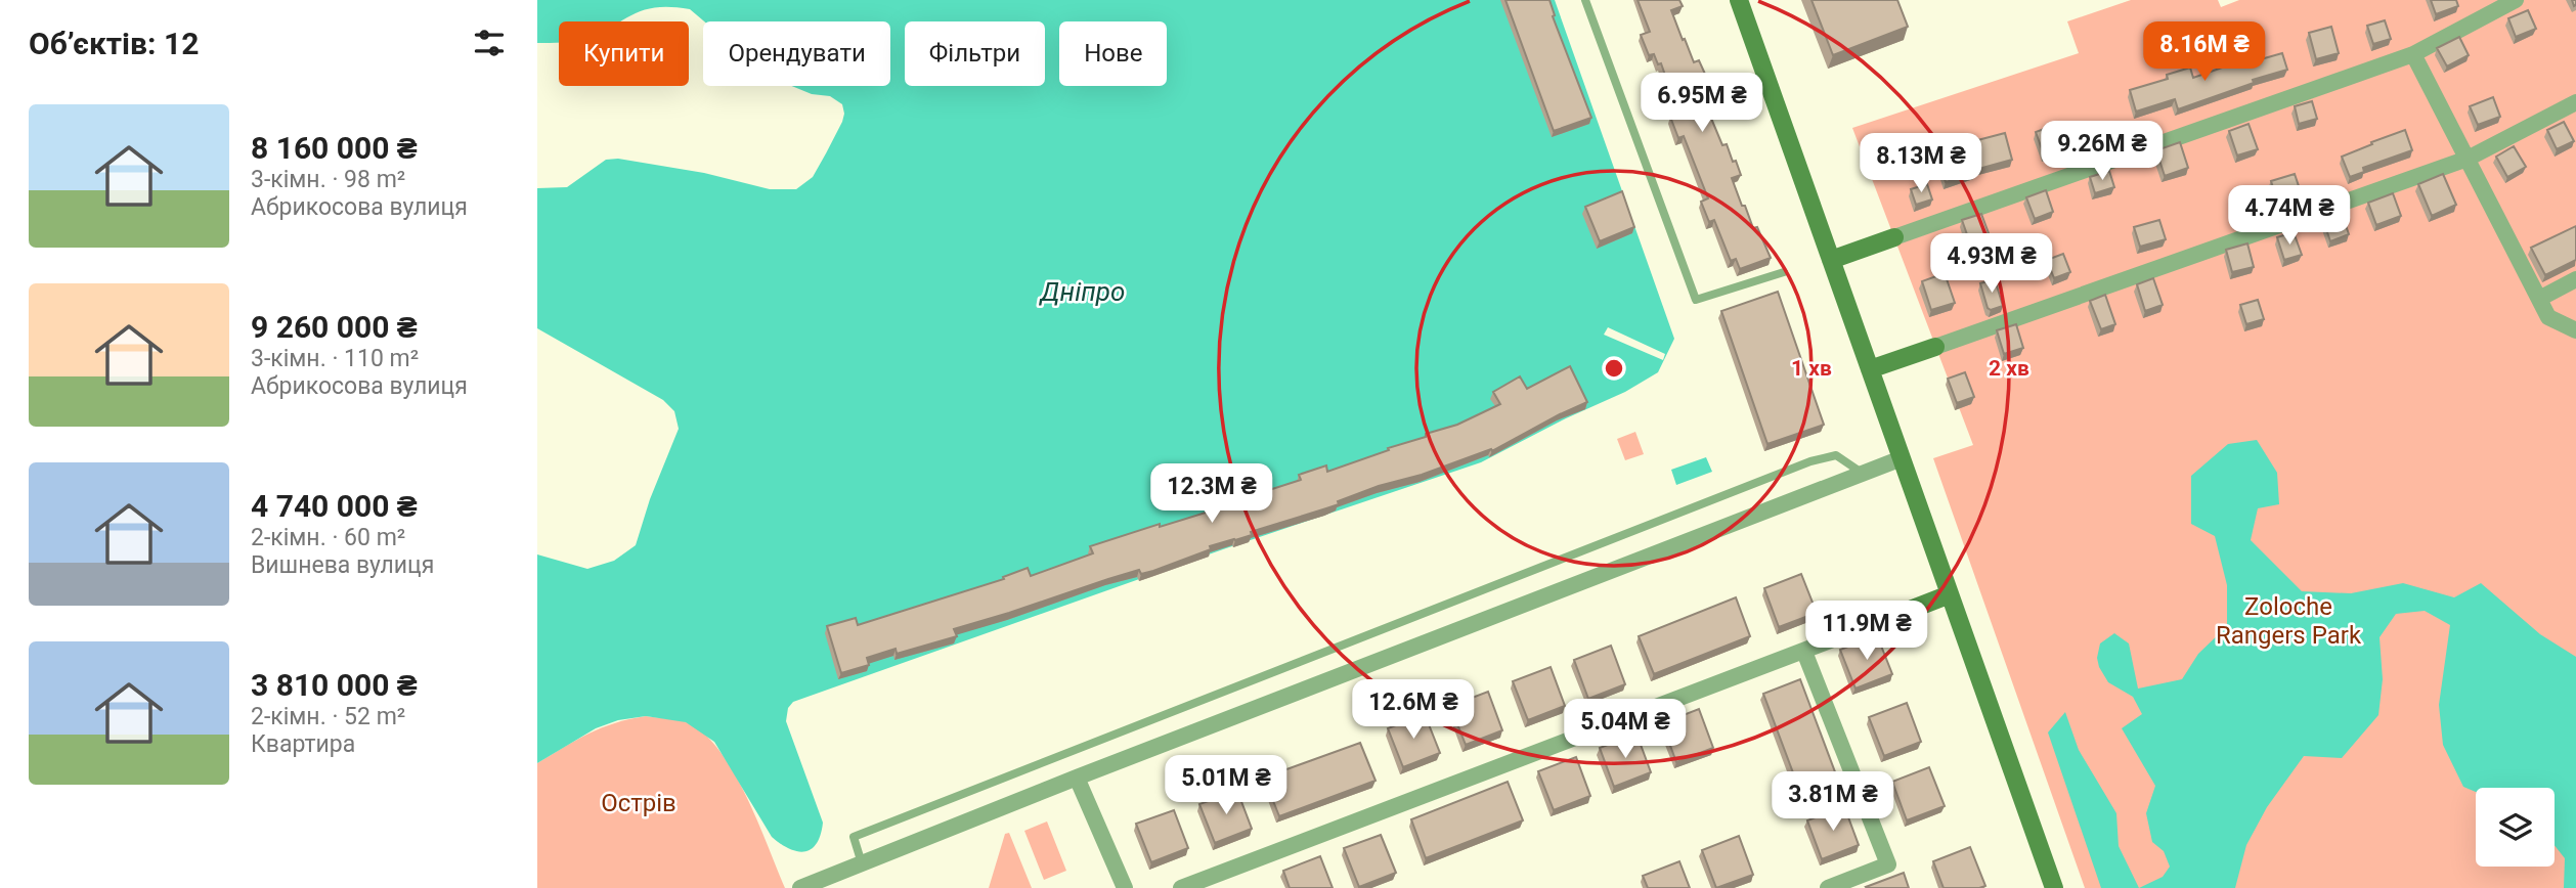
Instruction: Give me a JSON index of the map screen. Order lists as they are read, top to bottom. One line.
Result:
{"water":["Дніпро"],"parks":["Zoloche Rangers Park","Острів"],"page":{"heading":"Об’єктів: 12","price":["8.16M ₴","6.95M ₴","9.26M ₴","8.13M ₴","4.74M ₴","4.93M ₴","12.3M ₴","11.9M ₴","12.6M ₴","5.04M ₴","5.01M ₴","3.81M ₴"],"chip":["Купити","Орендувати","Фільтри","Нове"],"list":[{"name":"8 160 000 ₴","note":"3-кімн. · 98 m² · Абрикосова вулиця"},{"name":"9 260 000 ₴","note":"3-кімн. · 110 m² · Абрикосова вулиця"},{"name":"4 740 000 ₴","note":"2-кімн. · 60 m² · Вишнева вулиця"},{"name":"3 810 000 ₴","note":"2-кімн. · 52 m² · Квартира"}]},"rings":["1 хв","2 хв"]}
